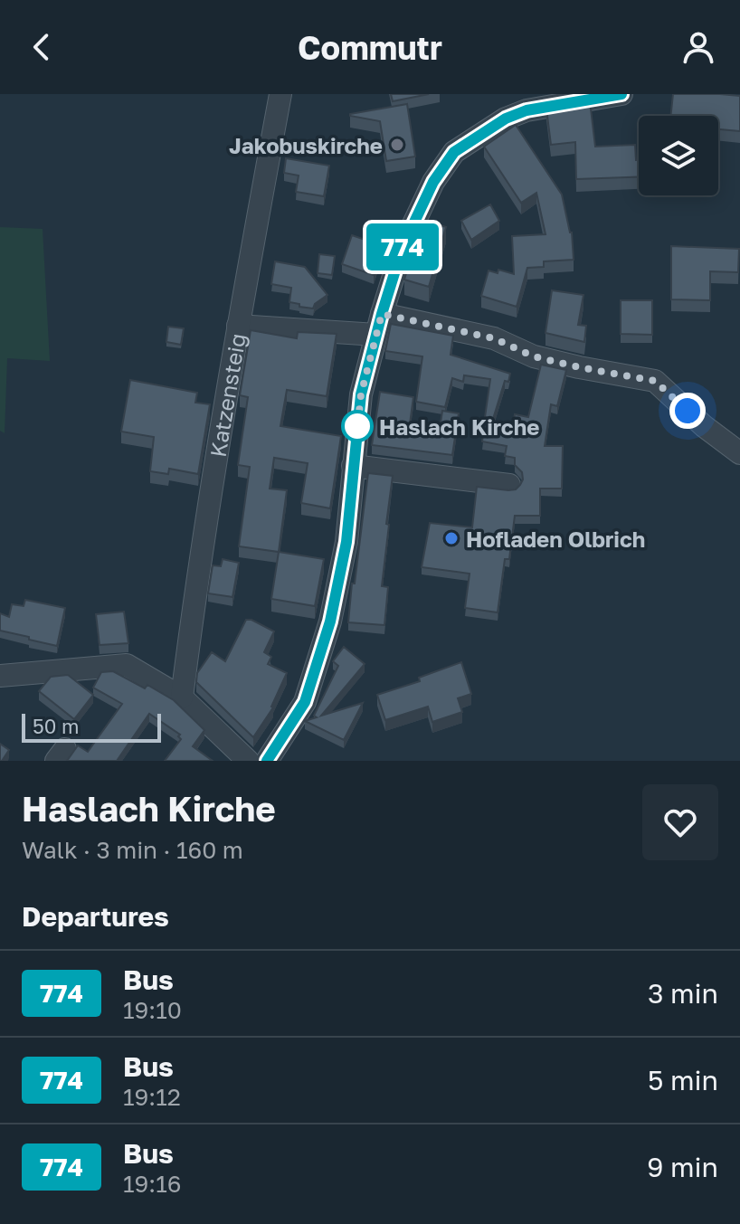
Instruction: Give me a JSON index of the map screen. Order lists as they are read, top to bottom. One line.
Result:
{"streets":{"street":["Katzensteig"]},"places":["Jakobuskirche","Haslach Kirche","Hofladen Olbrich"],"lines":["bus line 774"],"scale_bar":"50 m","page":{"header":"Commutr","on_map":"774","scale":"50 m","heading":[["Haslach Kirche","Walk · 3 min · 160 m"],"Departures"],"list":[{"mark":"774","name":"Bus","note":"19:10","value":"3 min"},{"mark":"774","name":"Bus","note":"19:12","value":"5 min"},{"mark":"774","name":"Bus","note":"19:16","value":"9 min"}]}}
